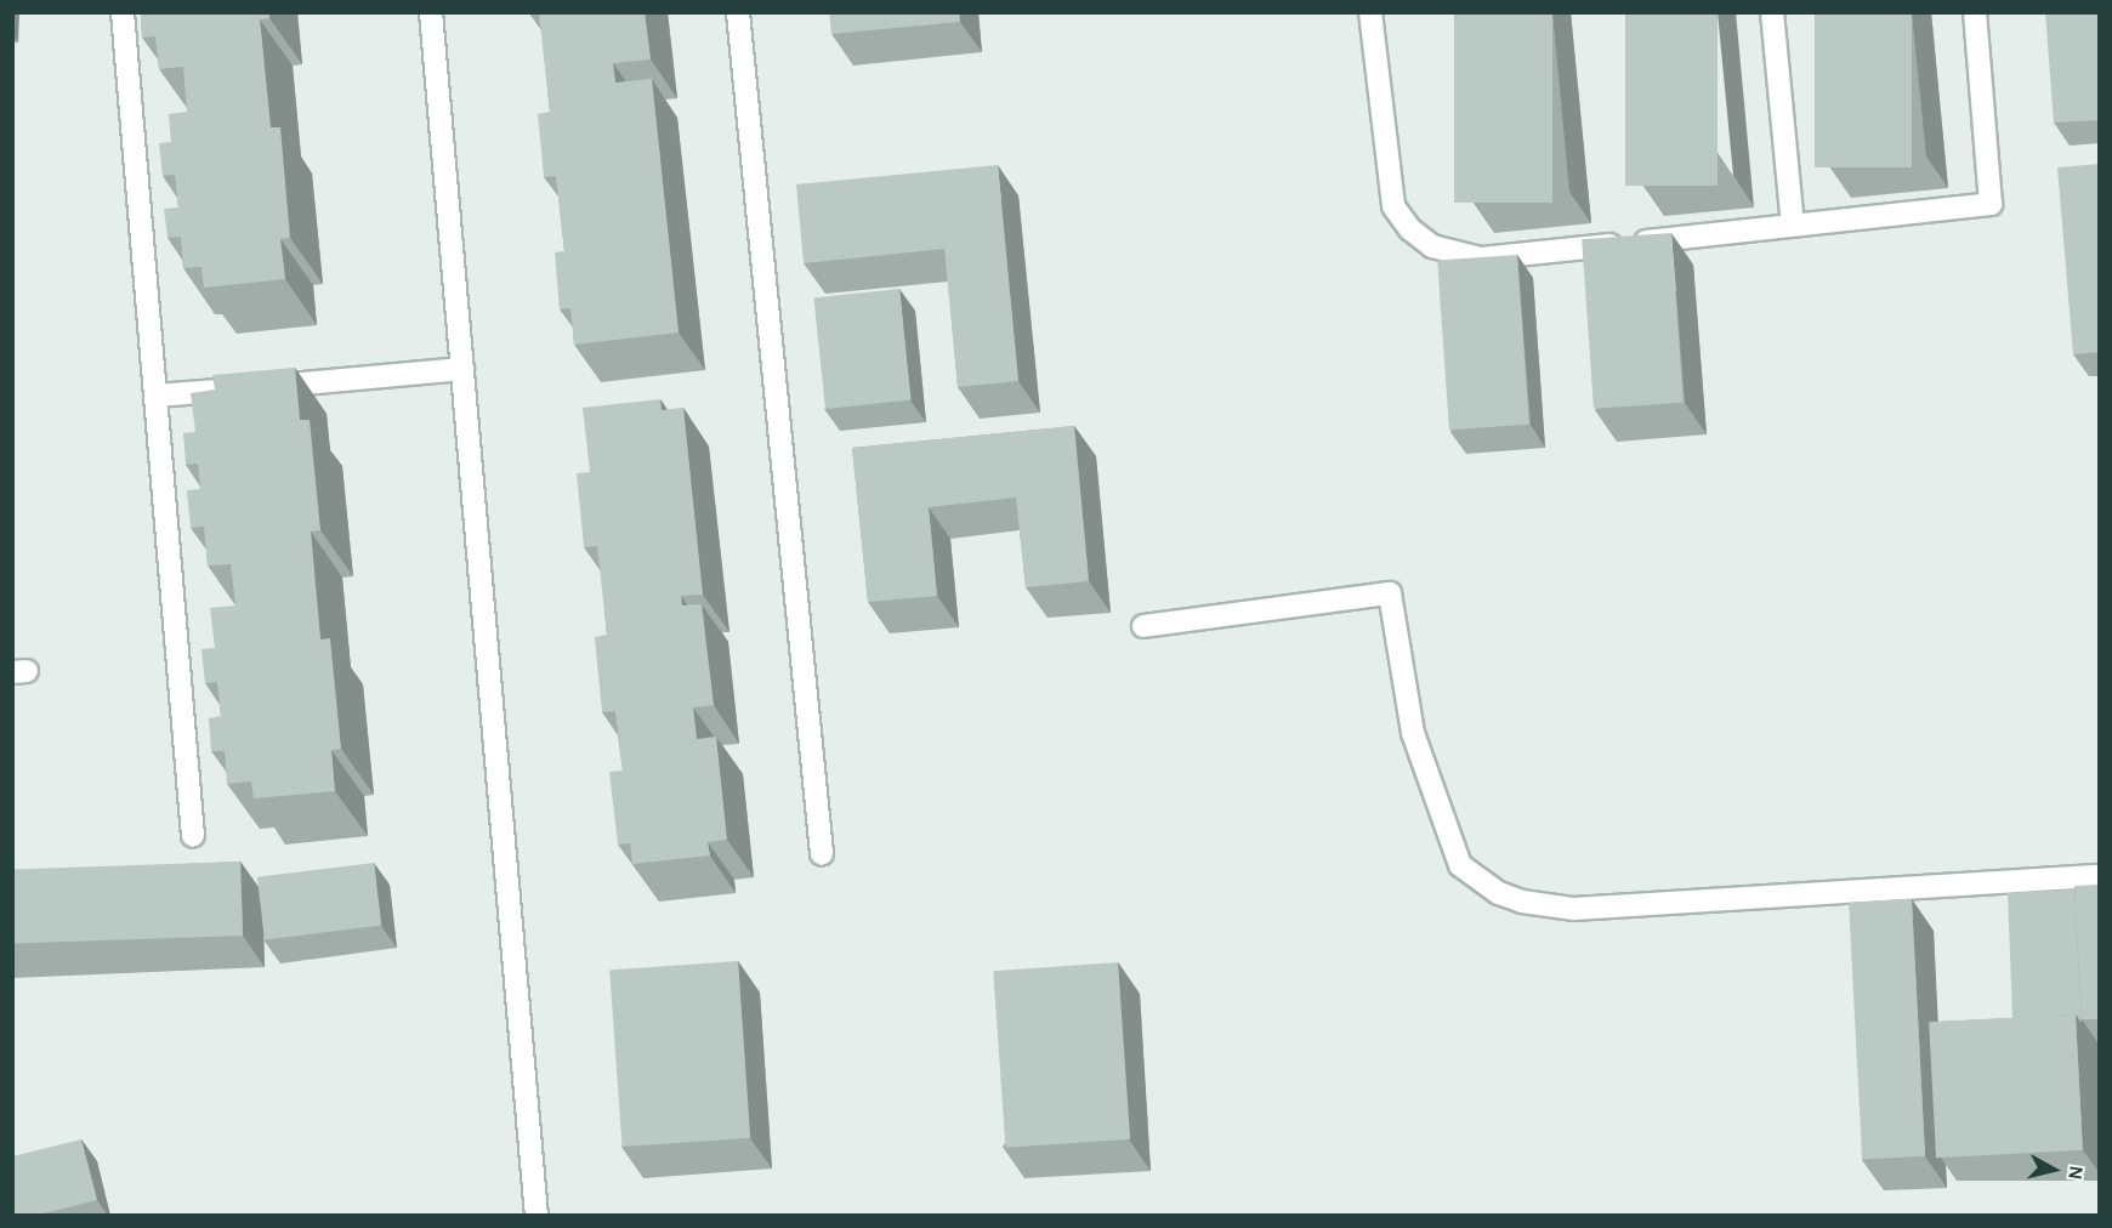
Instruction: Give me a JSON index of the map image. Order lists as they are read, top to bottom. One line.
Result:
{"north":"right"}
